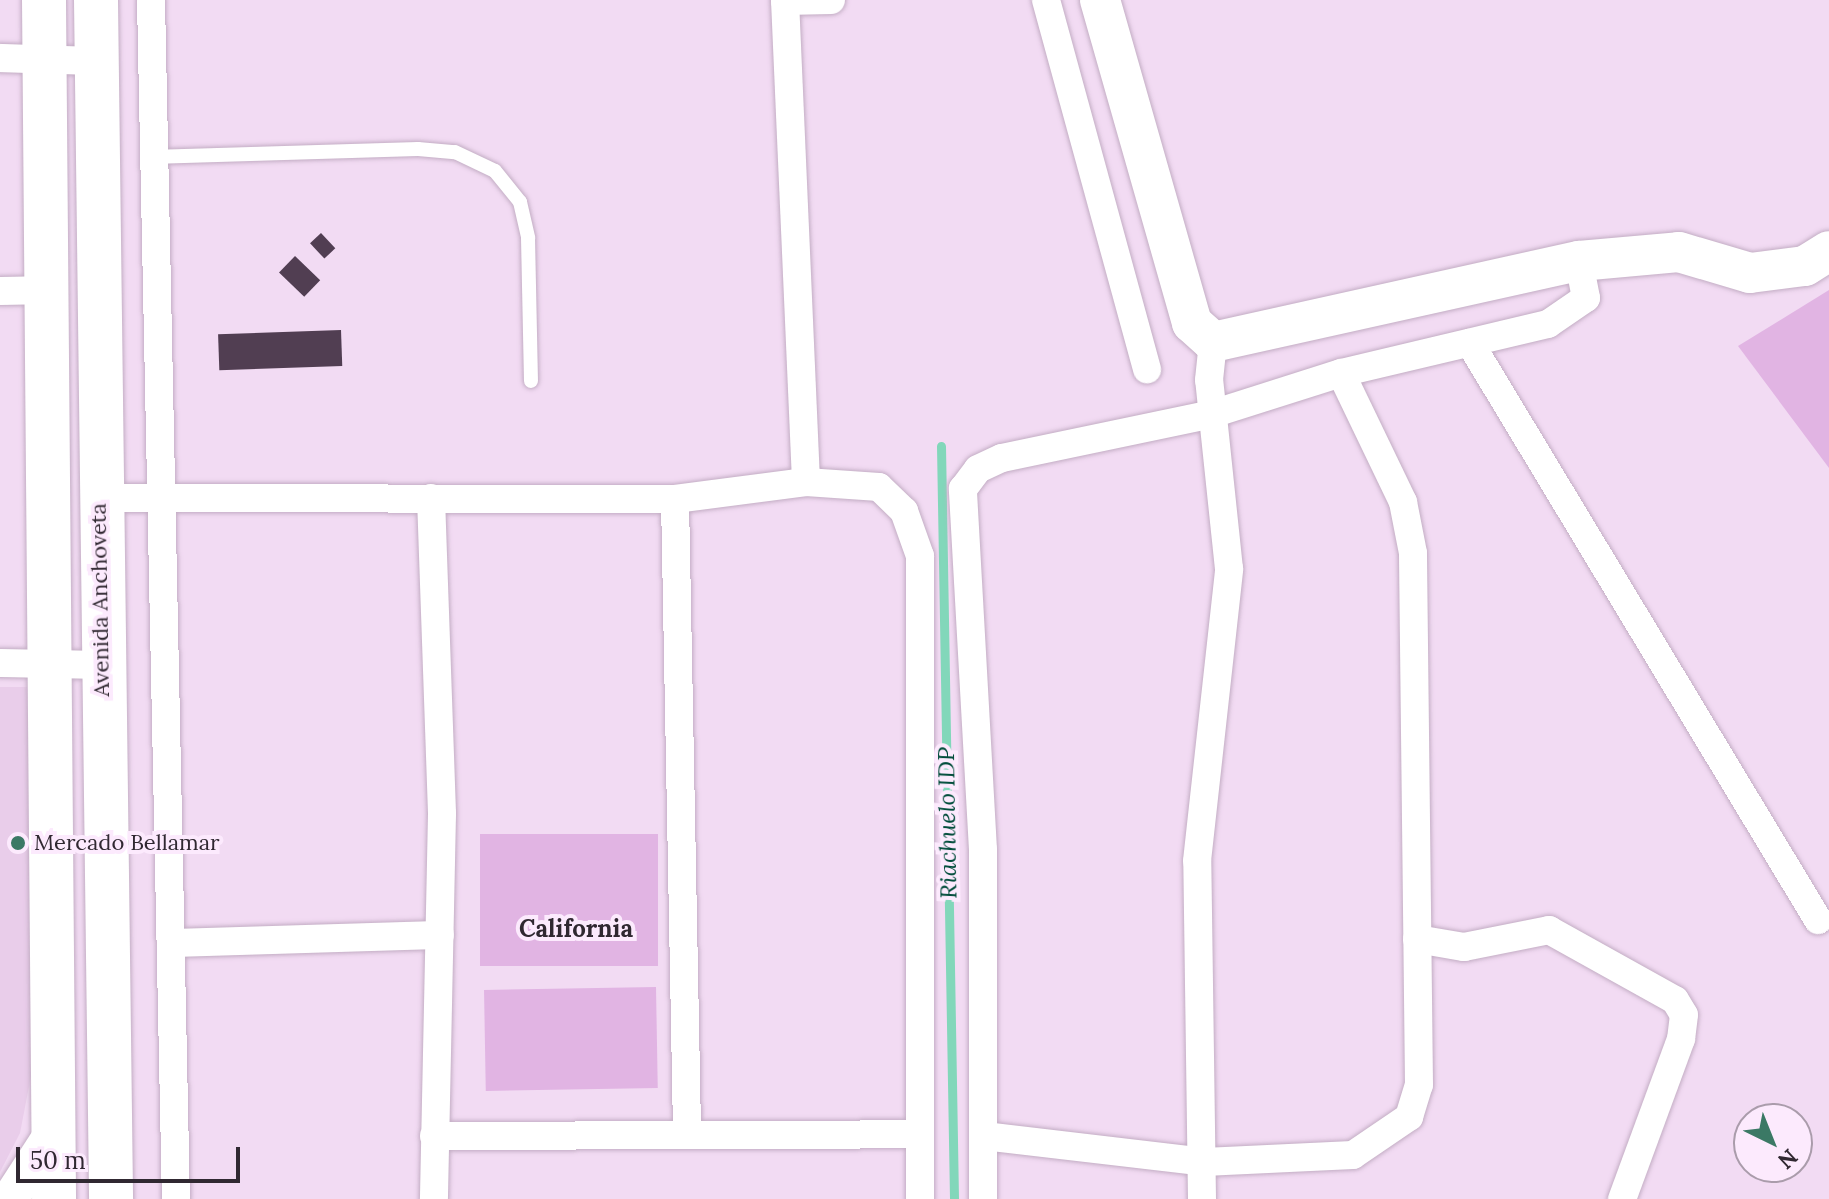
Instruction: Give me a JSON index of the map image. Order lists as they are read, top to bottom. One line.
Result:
{"streets":{"main road":["Avenida Anchoveta"]},"districts":["California"],"water":["Riachuelo IDP"],"places":["Mercado Bellamar"],"scale_bar":"50 m","north":"bottom right"}
